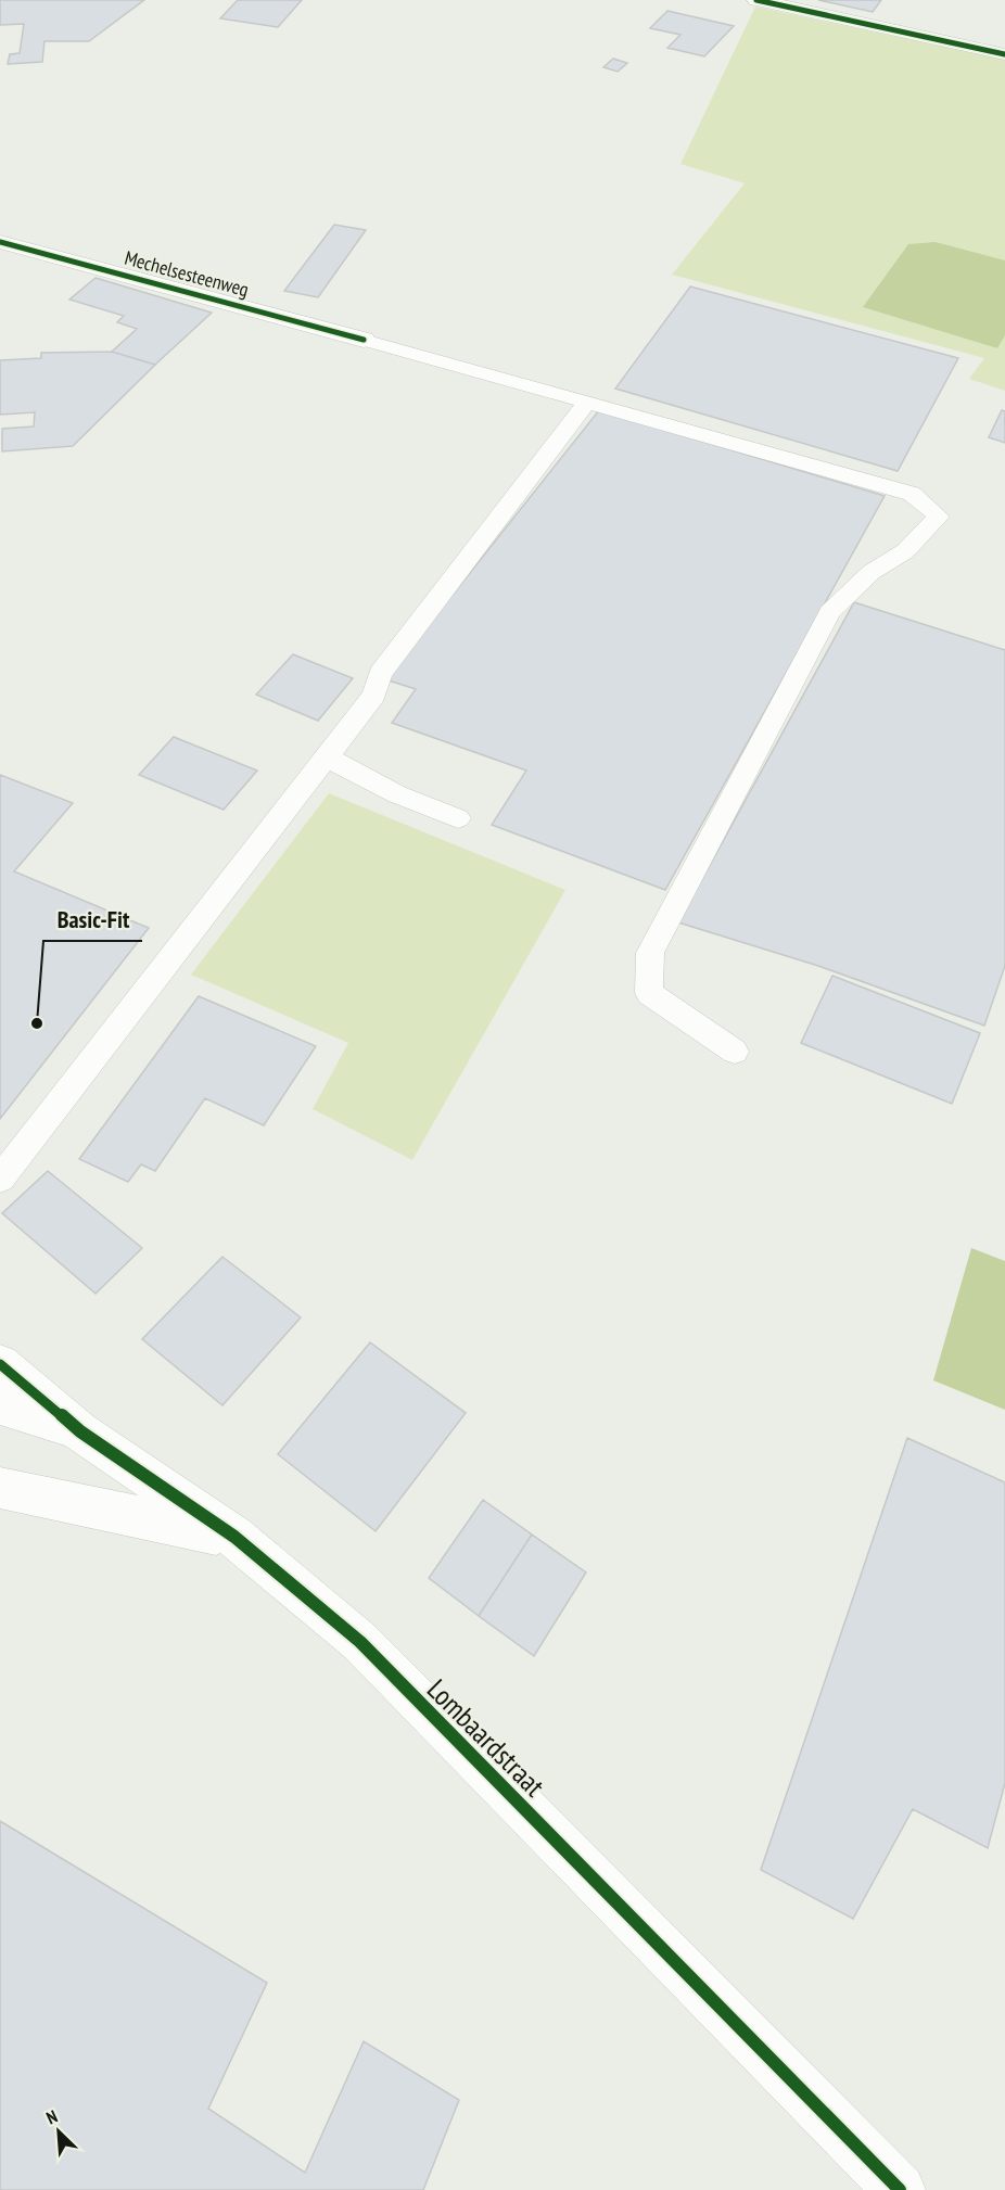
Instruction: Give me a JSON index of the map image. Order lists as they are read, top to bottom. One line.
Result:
{"streets":{"street":["Mechelsesteenweg","Lombaardstraat"]},"places":["Basic-Fit"],"north":"top left"}
